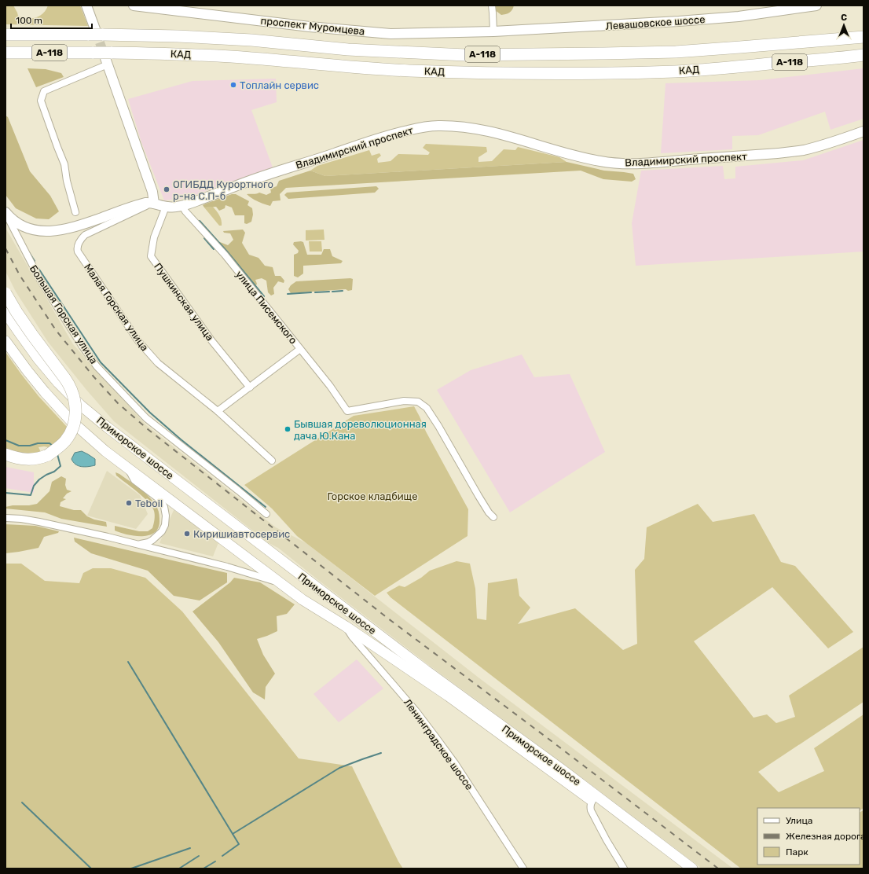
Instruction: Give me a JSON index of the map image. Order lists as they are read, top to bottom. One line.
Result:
{"streets":{"highway":["А-118","КАД"],"main road":["Левашовское шоссе","проспект Муромцева","Владимирский проспект","Приморское шоссе"],"street":["Пушкинская улица","Малая Горская улица","улица Писемского","Большая Горская улица","Ленинградское шоссе"]},"crossings":[["Левашовское шоссе","проспект Муромцева"],["Владимирский проспект","Пушкинская улица"],["Владимирский проспект","Малая Горская улица"],["Владимирский проспект","улица Писемского"],["Владимирский проспект","Большая Горская улица"],["Приморское шоссе","Ленинградское шоссе"]],"parks":["Горское кладбище"],"places":["Топлайн сервис","ОГИБДД Курортного р-на С.П-б","Бывшая дореволюционная дача Ю.Кана","Teboil","Киришиавтосервис"],"legend":["Улица","Железная дорога","Парк"],"scale_bar":"100 m","north":"top"}
